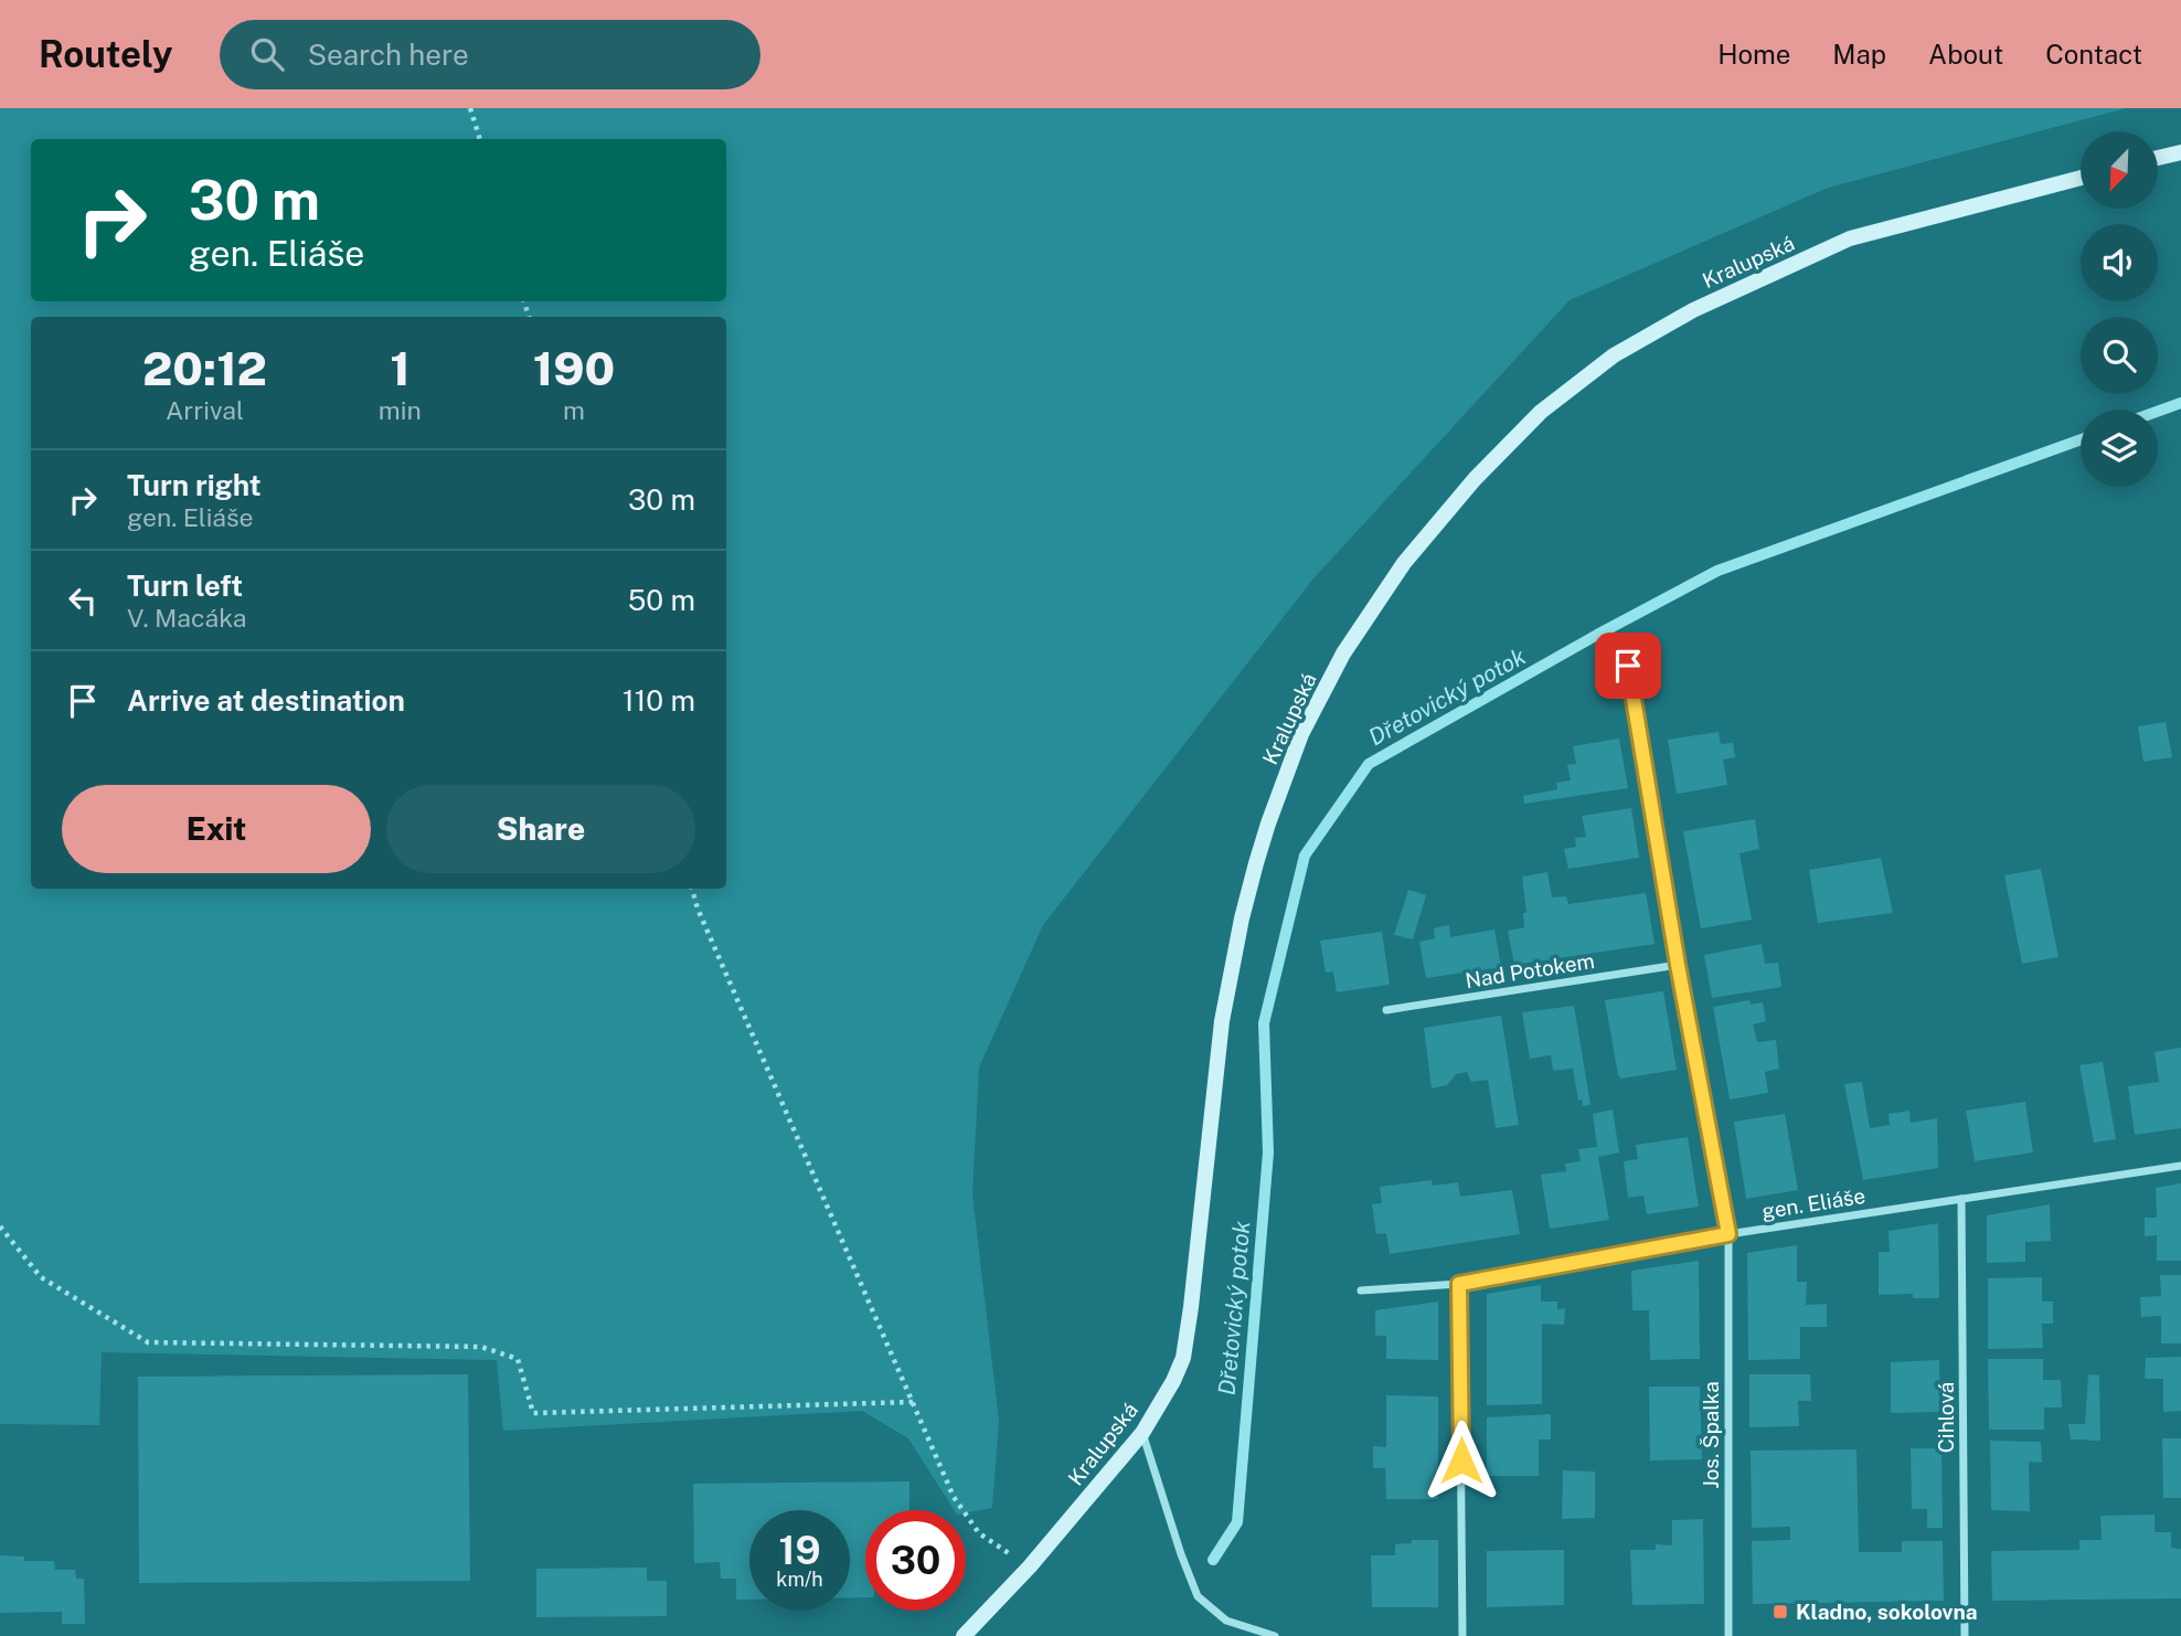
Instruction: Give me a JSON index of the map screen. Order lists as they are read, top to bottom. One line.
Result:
{"streets":{"main road":["Kralupská"],"street":["Nad Potokem","gen. Eliáše","Cihlová","Jos. Špalka"]},"crossings":[["Nad Potokem","Jos. Špalka"],["gen. Eliáše","Cihlová"],["gen. Eliáše","Jos. Špalka"]],"water":["Dřetovický potok"],"places":{"transit":["Kladno, sokolovna"]},"north":"bottom left","page":{"header":"Routely","search":"Search here","nav":["Home","Map","About","Contact"],"turn":["30 m","gen. Eliáše"],"eta":["20:12","Arrival","1","min","190","m"],"list":[{"name":"Turn right","note":"gen. Eliáše","value":"30 m"},{"name":"Turn left","note":"V. Macáka","value":"50 m"},{"name":"Arrive at destination","value":"110 m"}],"buttons":["Exit","Share"],"speed":"19 km/h","limit":"30"}}
